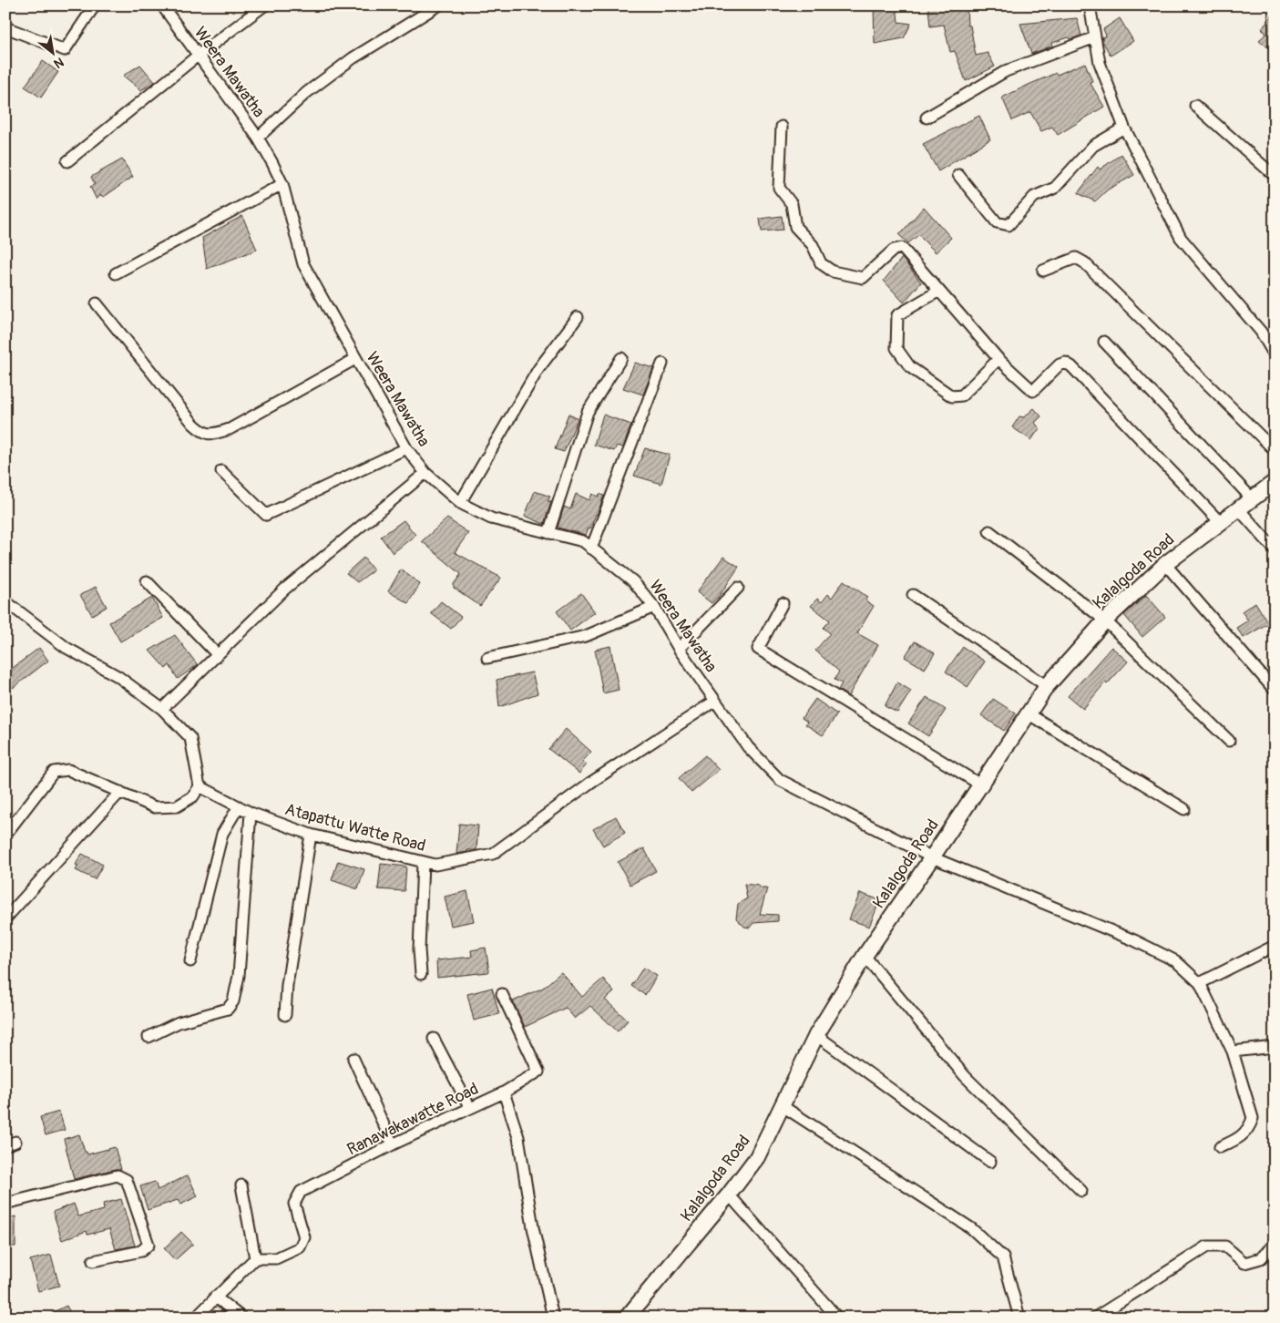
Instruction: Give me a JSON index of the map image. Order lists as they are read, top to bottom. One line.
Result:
{"streets":{"street":["Weera Mawatha","Kalalgoda Road","Atapattu Watte Road","Ranawakawatte Road"]},"crossings":[["Weera Mawatha","Kalalgoda Road"],["Weera Mawatha","Atapattu Watte Road"]],"north":"bottom right"}
